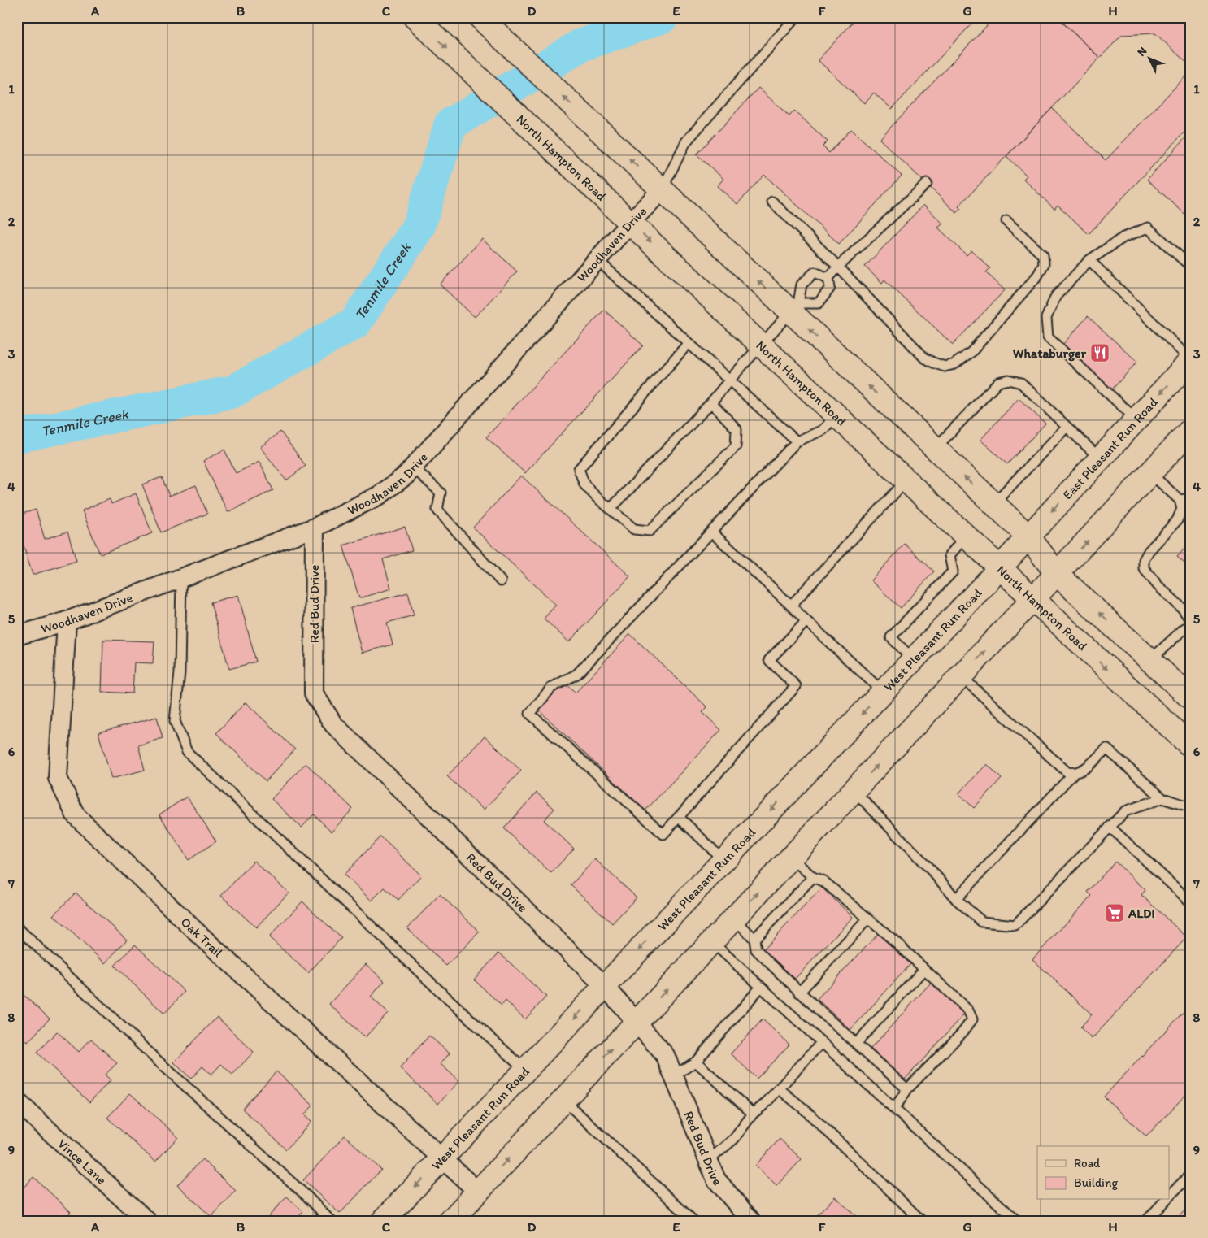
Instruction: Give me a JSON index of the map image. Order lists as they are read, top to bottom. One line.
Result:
{"streets":{"main road":["North Hampton Road","East Pleasant Run Road","West Pleasant Run Road"],"street":["Woodhaven Drive","Red Bud Drive","Oak Trail","Vince Lane"]},"crossings":[["North Hampton Road","Woodhaven Drive"],["North Hampton Road","West Pleasant Run Road"],["Woodhaven Drive","Red Bud Drive"],["Woodhaven Drive","Oak Trail"],["East Pleasant Run Road","West Pleasant Run Road"],["Red Bud Drive","West Pleasant Run Road"],["West Pleasant Run Road","Oak Trail"]],"water":["Tenmile Creek"],"places":{"restaurant":["Whataburger"],"supermarket":["ALDI"]},"legend":["Road","Building"],"north":"top left","grid":{"columns":["A","B","C","D","E","F","G","H"],"rows":["1","2","3","4","5","6","7","8","9"]}}
